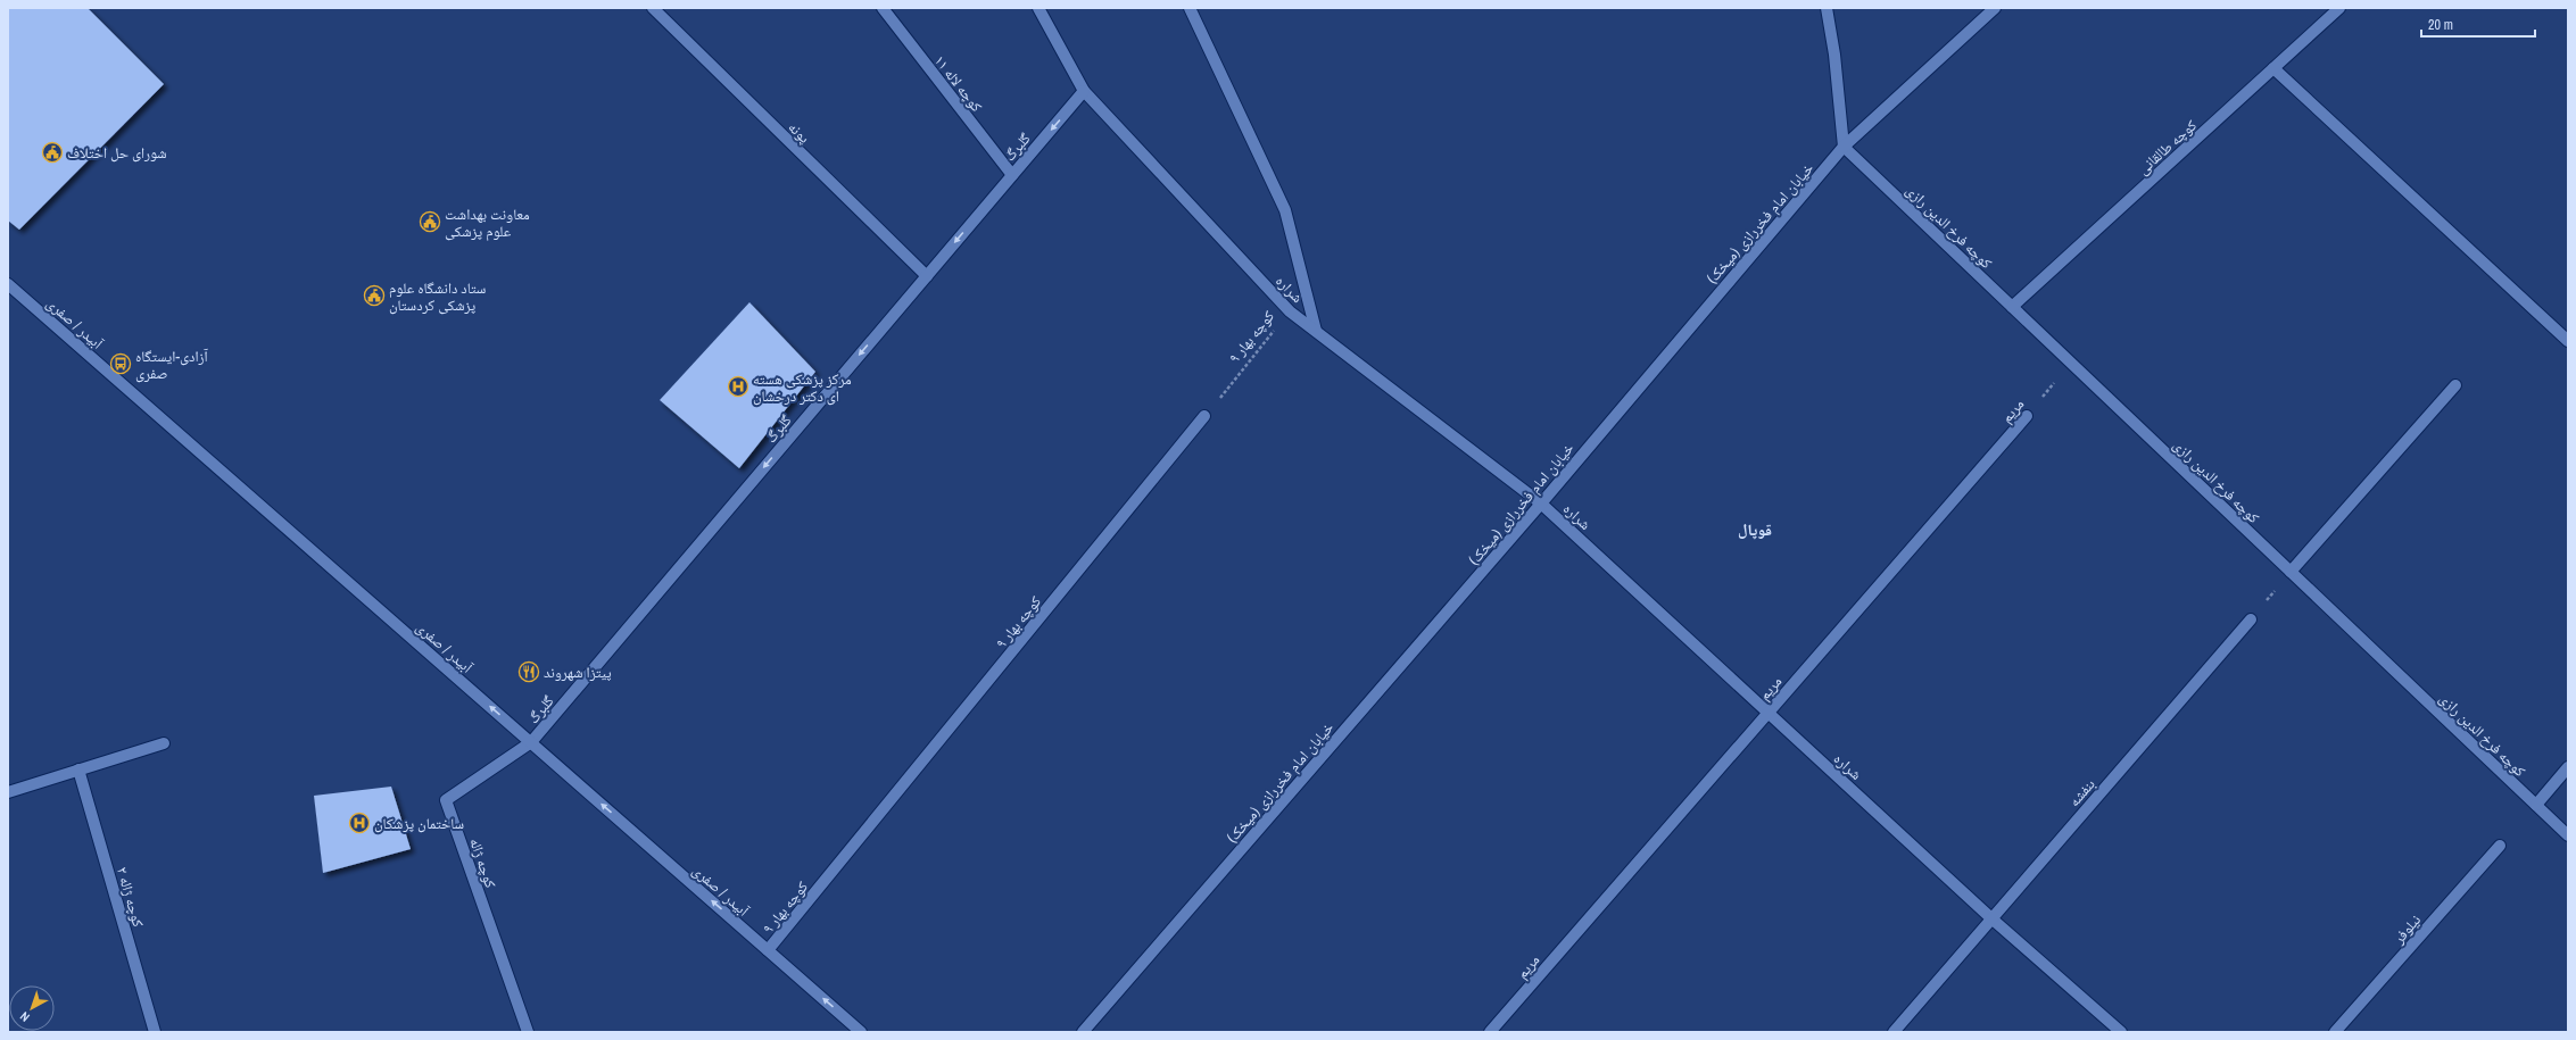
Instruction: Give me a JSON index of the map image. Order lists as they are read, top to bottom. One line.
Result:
{"streets":{"street":["کوچه لاله ۱۱","پونه","گلبرگ","کوچه طالقانی","خیابان امام فخررازی (میخک)","کوچه فرخ الدین رازی","شراره","آبیدر / صفری","کوچه بهار ۹","مریم","بنفشه","کوچه ژاله","کوچه ژاله ۲","نیلوفر"]},"crossings":[["کوچه لاله ۱۱","گلبرگ"],["پونه","گلبرگ"],["گلبرگ","شراره"],["گلبرگ","آبیدر / صفری"],["گلبرگ","کوچه ژاله"],["کوچه طالقانی","کوچه فرخ الدین رازی"],["خیابان امام فخررازی (میخک)","کوچه فرخ الدین رازی"],["خیابان امام فخررازی (میخک)","شراره"],["کوچه فرخ الدین رازی","مریم"],["شراره","کوچه بهار ۹"],["شراره","مریم"],["شراره","بنفشه"],["آبیدر / صفری","کوچه بهار ۹"],["آبیدر / صفری","کوچه ژاله"]],"one_way":["گلبرگ","آبیدر / صفری"],"districts":["قوپال"],"places":{"public building":["شورای حل اختلاف","معاونت بهداشت علوم پزشکی","ستاد دانشگاه علوم پزشکی کردستان"],"bus stop":["آزادی-ایستگاه صفری"],"hospital":["مرکز پزشکی هسته ای دکتر درخشان","ساختمان پزشکان"],"restaurant":["پیتزا شهروند"]},"scale_bar":"20 m","north":"bottom left"}
